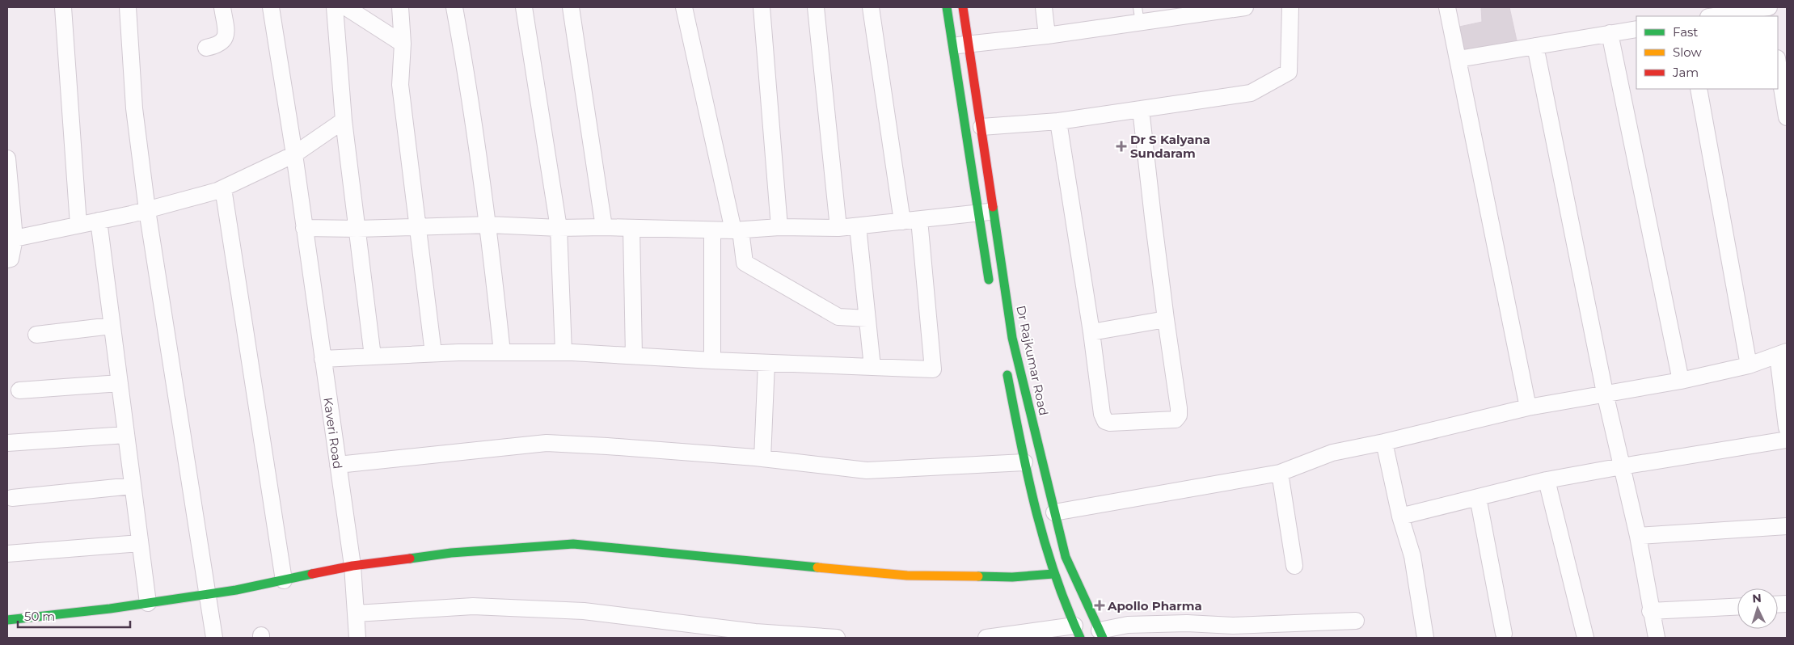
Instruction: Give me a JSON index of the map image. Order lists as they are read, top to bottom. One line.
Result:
{"streets":{"main road":["Dr Rajkumar Road"],"street":["Kaveri Road"]},"places":{"health":["Dr S Kalyana Sundaram","Apollo Pharma"]},"legend":["Fast","Slow","Jam"],"scale_bar":"50 m","north":"top"}
